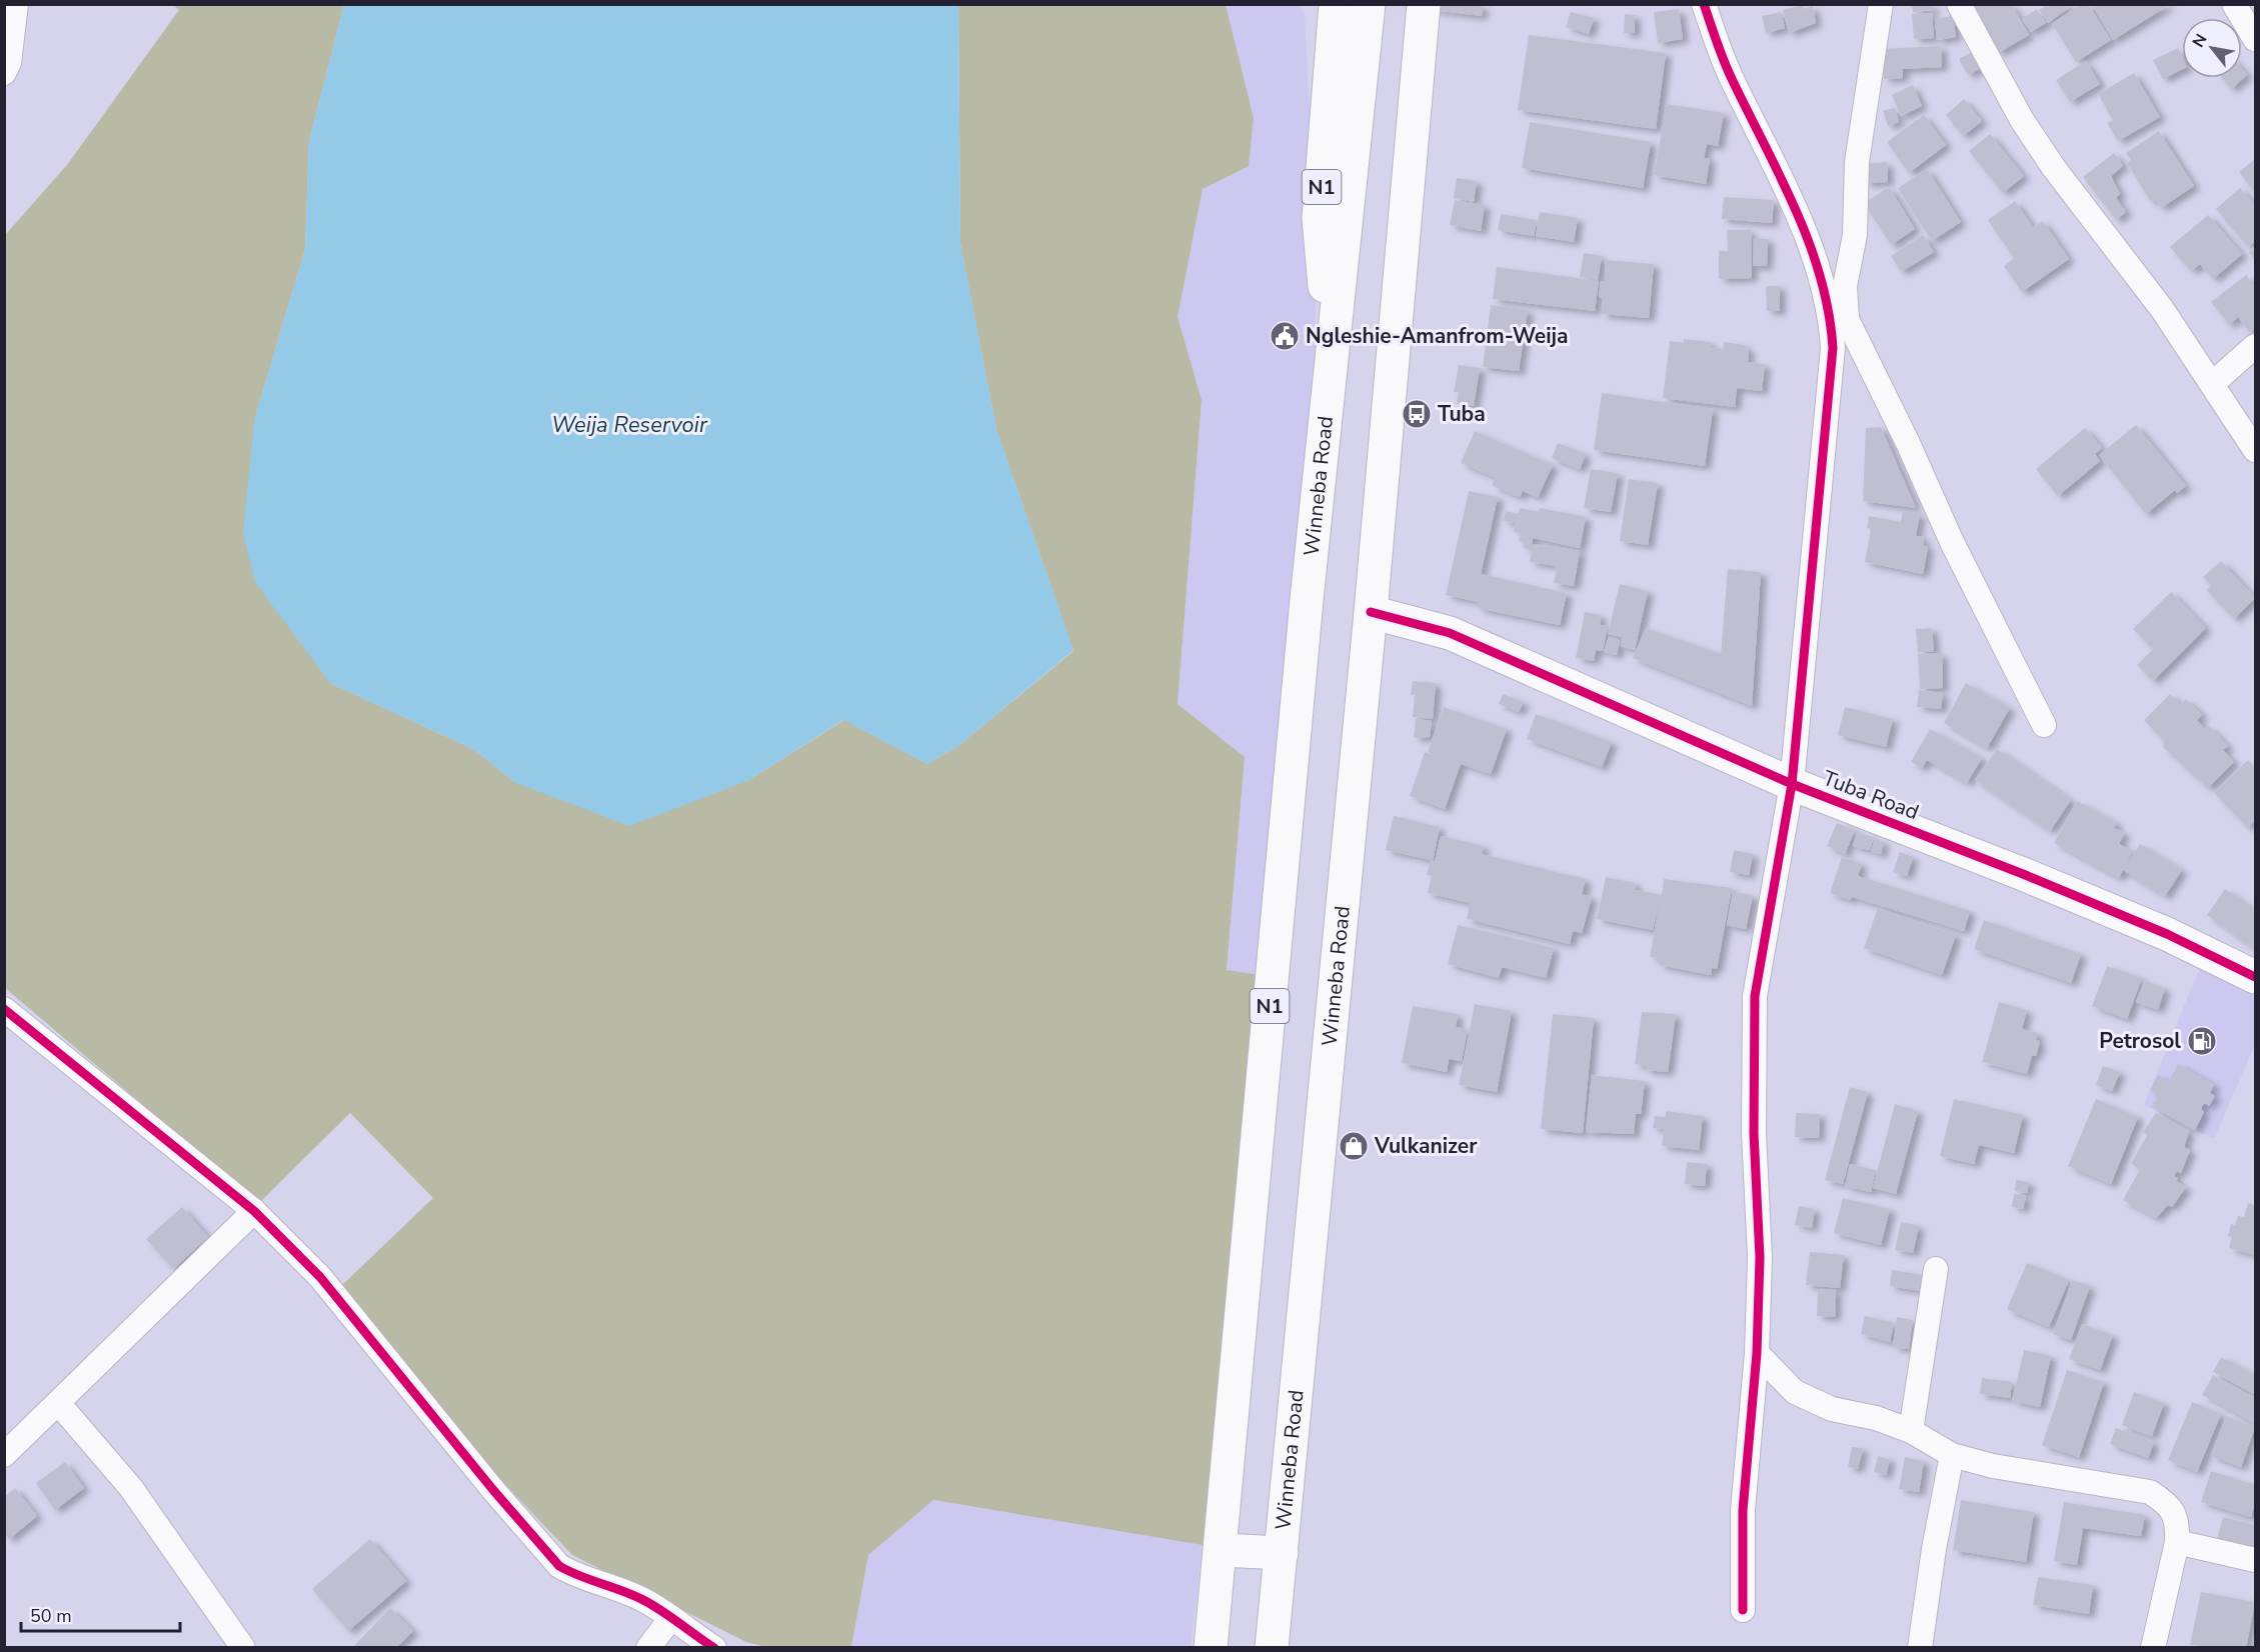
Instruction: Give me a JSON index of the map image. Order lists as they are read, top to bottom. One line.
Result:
{"streets":{"main road":["N1","Winneba Road","Tuba Road"]},"crossings":[["Winneba Road","Tuba Road"]],"water":["Weija Reservoir"],"places":{"public building":["Ngleshie-Amanfrom-Weija"],"bus stop":["Tuba"],"fuel station":["Petrosol"],"shop":["Vulkanizer"]},"scale_bar":"50 m","north":"top left"}
